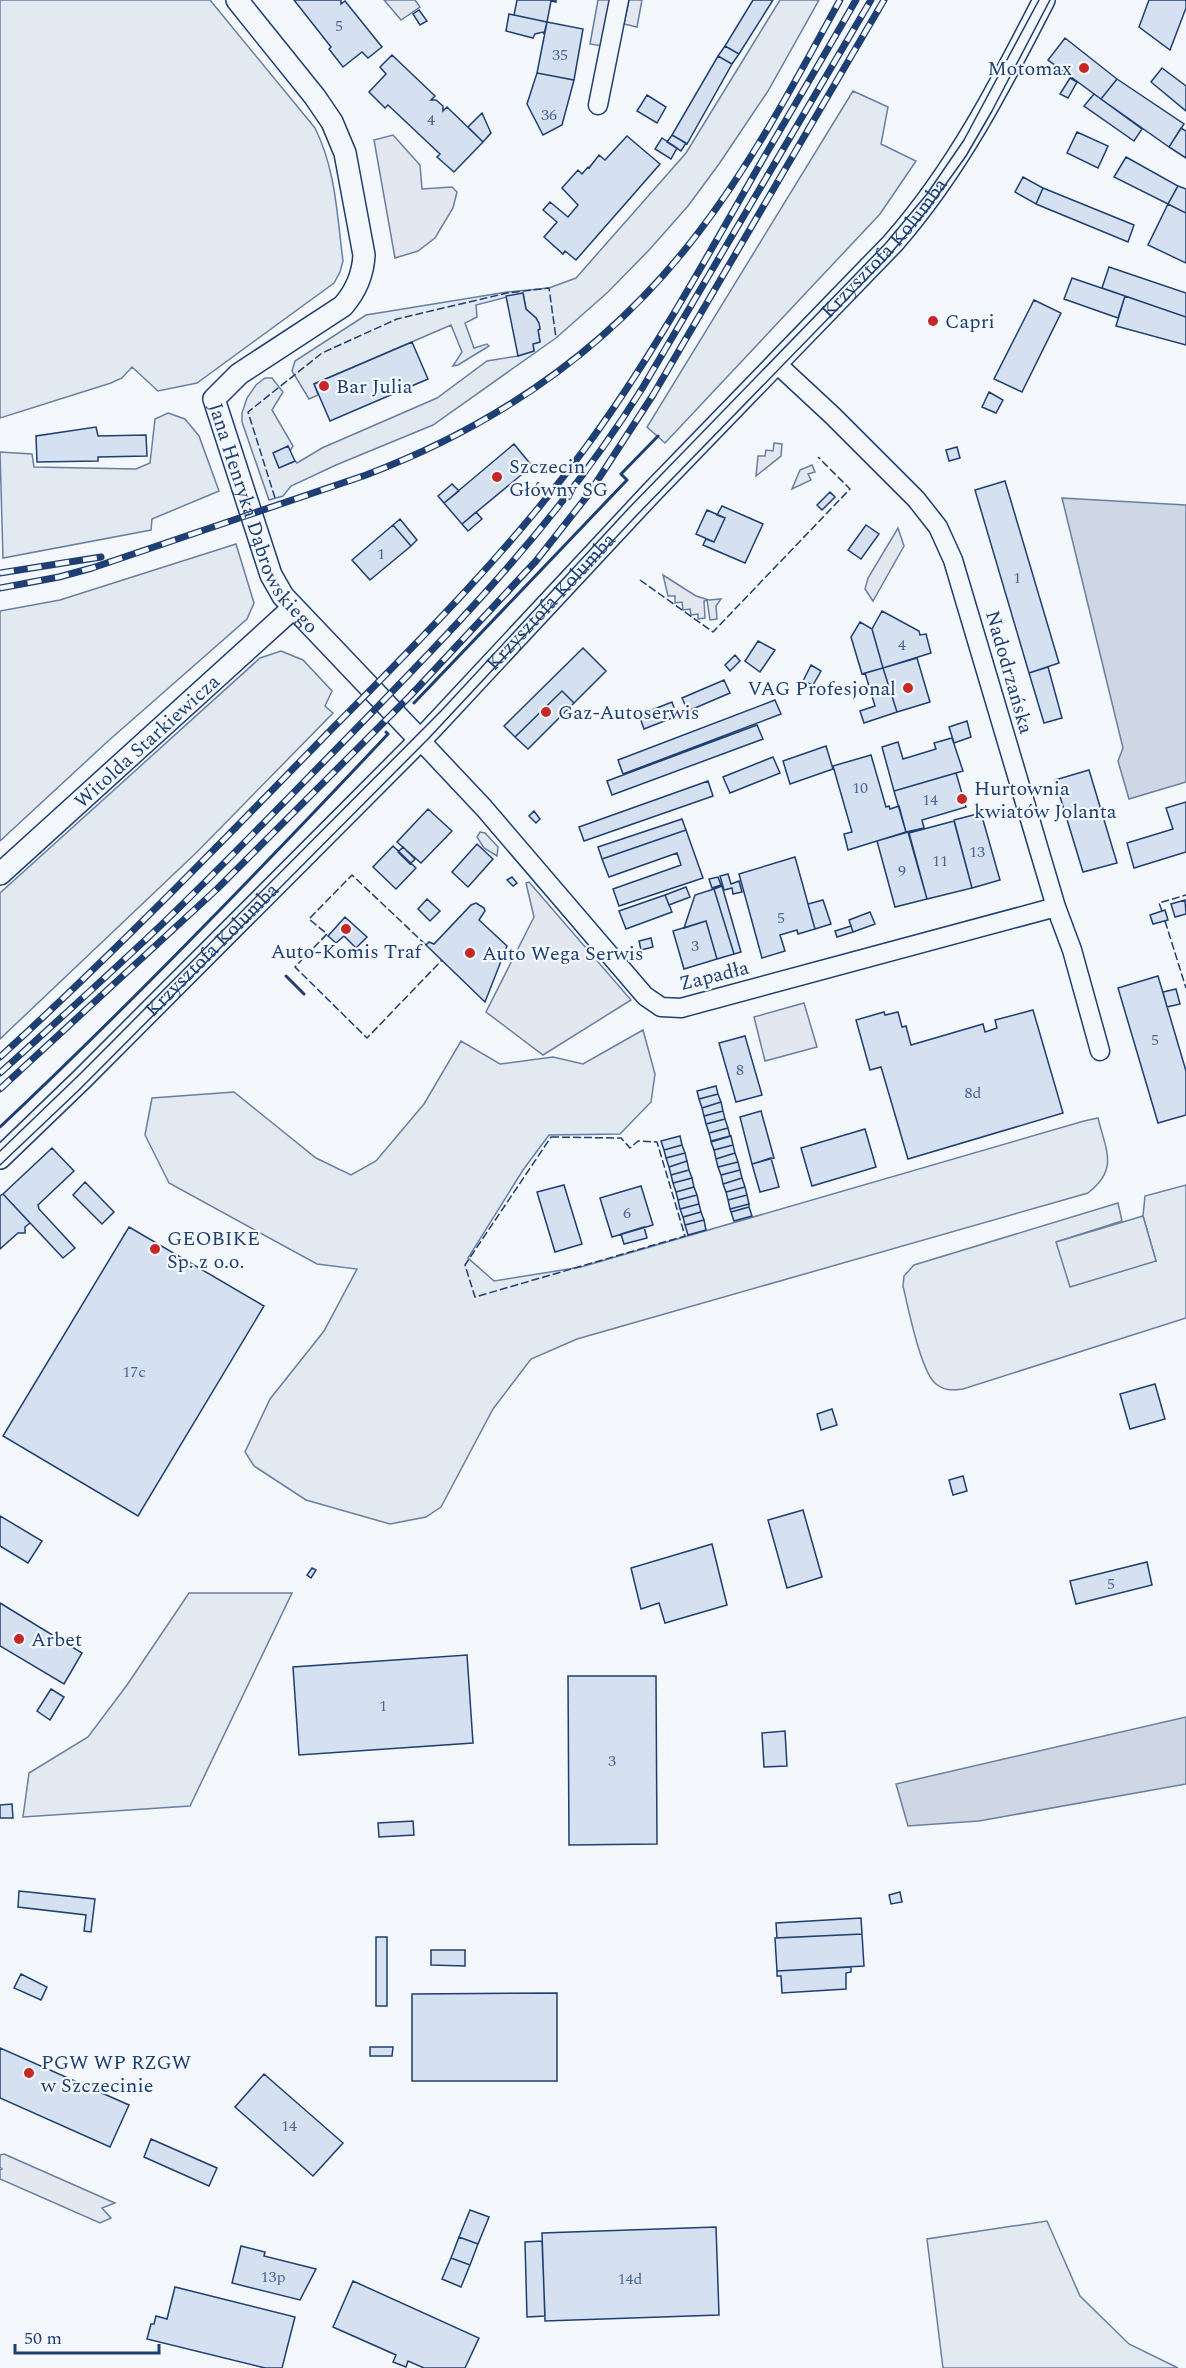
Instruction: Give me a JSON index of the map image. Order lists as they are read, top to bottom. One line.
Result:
{"streets":{"street":["Krzysztofa Kolumba","Jana Henryka Dąbrowskiego","Nadodrzańska","Witolda Starkiewicza","Zapadła"]},"crossings":[["Krzysztofa Kolumba","Jana Henryka Dąbrowskiego"],["Krzysztofa Kolumba","Nadodrzańska"],["Krzysztofa Kolumba","Zapadła"],["Jana Henryka Dąbrowskiego","Witolda Starkiewicza"],["Jana Henryka Dąbrowskiego","Zapadła"],["Nadodrzańska","Zapadła"]],"places":["Motomax","Capri","Bar Julia","Szczecin Główny SG","VAG Profesjonal","Gaz-Autoserwis","Hurtownia kwiatów Jolanta","Auto-Komis Traf","Auto Wega Serwis","GEOBIKE Sp. z o.o.","Arbet","PGW WP RZGW w Szczecinie"],"house_numbers":["5","35","36","4","1","1","4","10","14","13","11","9","5","3","5","8","8d","6","17c","5","1","3","14","13p","14d"],"scale_bar":"50 m"}
